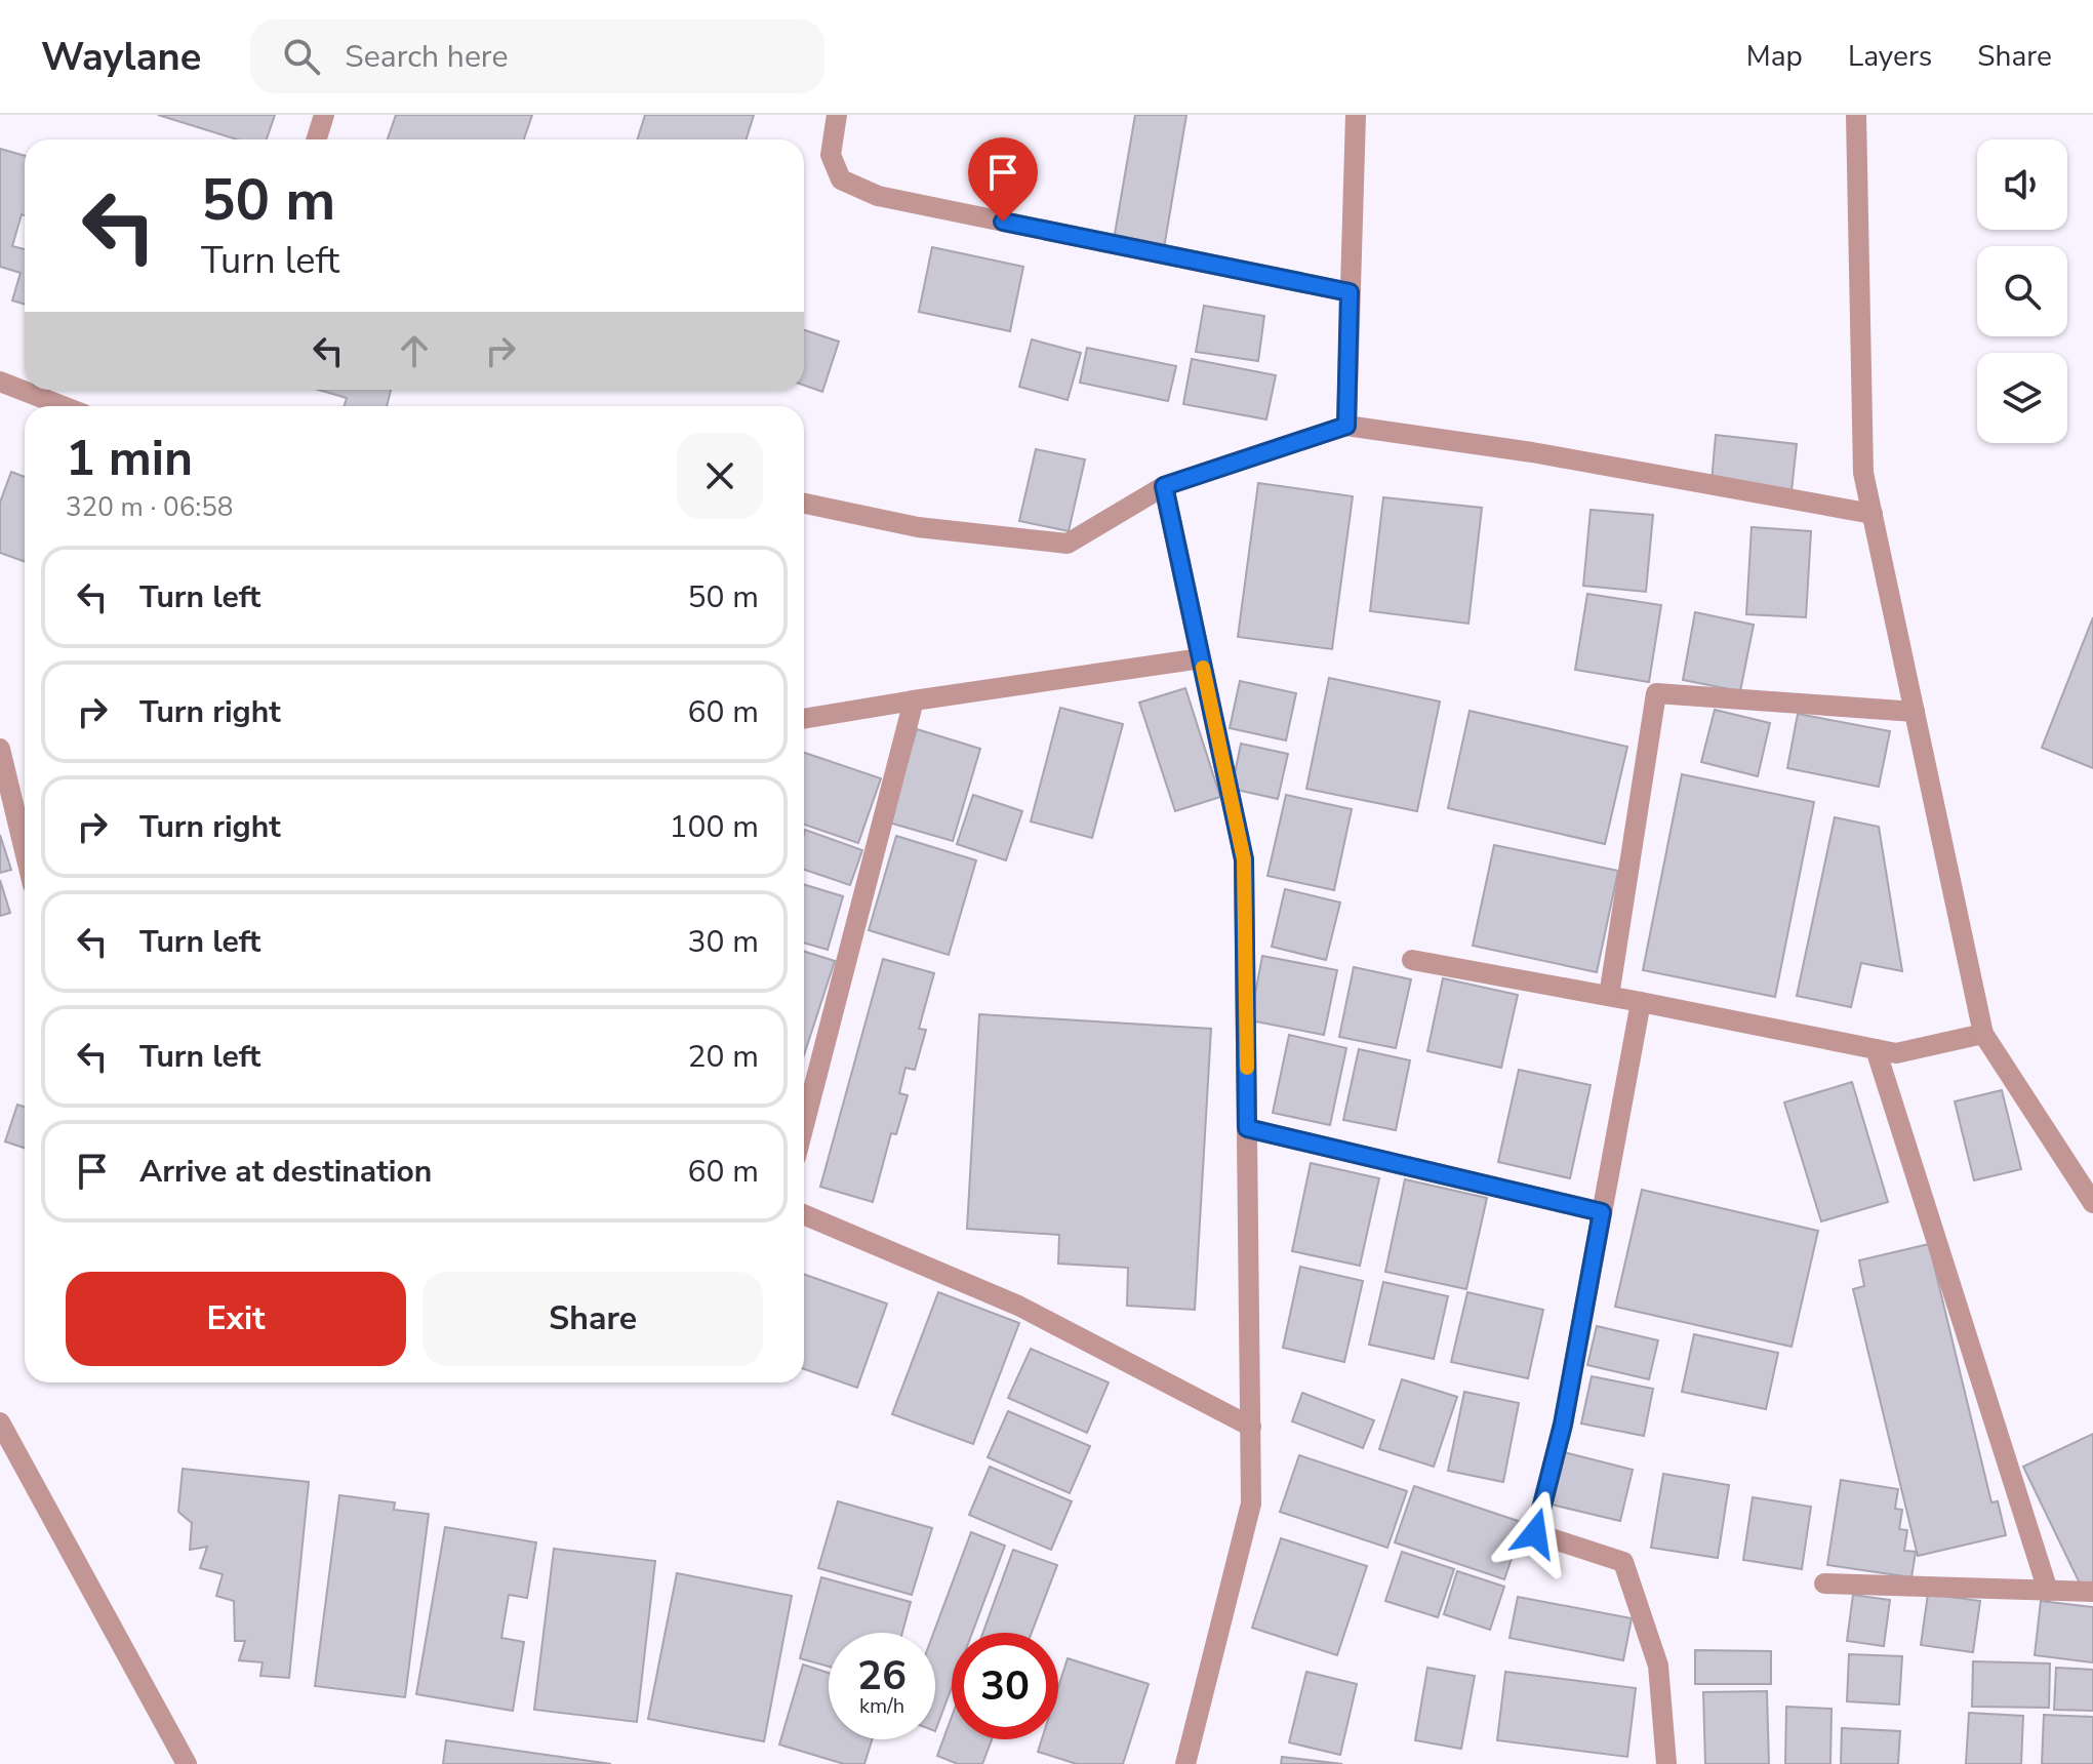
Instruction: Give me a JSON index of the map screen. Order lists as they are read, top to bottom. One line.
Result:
{"page":{"header":"Waylane","search":"Search here","nav":["Map","Layers","Share"],"turn":["50 m","Turn left"],"heading":["1 min","320 m · 06:58"],"list":[{"name":"Turn left","value":"50 m"},{"name":"Turn right","value":"60 m"},{"name":"Turn right","value":"100 m"},{"name":"Turn left","value":"30 m"},{"name":"Turn left","value":"20 m"},{"name":"Arrive at destination","value":"60 m"}],"buttons":["Exit","Share"],"speed":"26 km/h","limit":"30"}}
